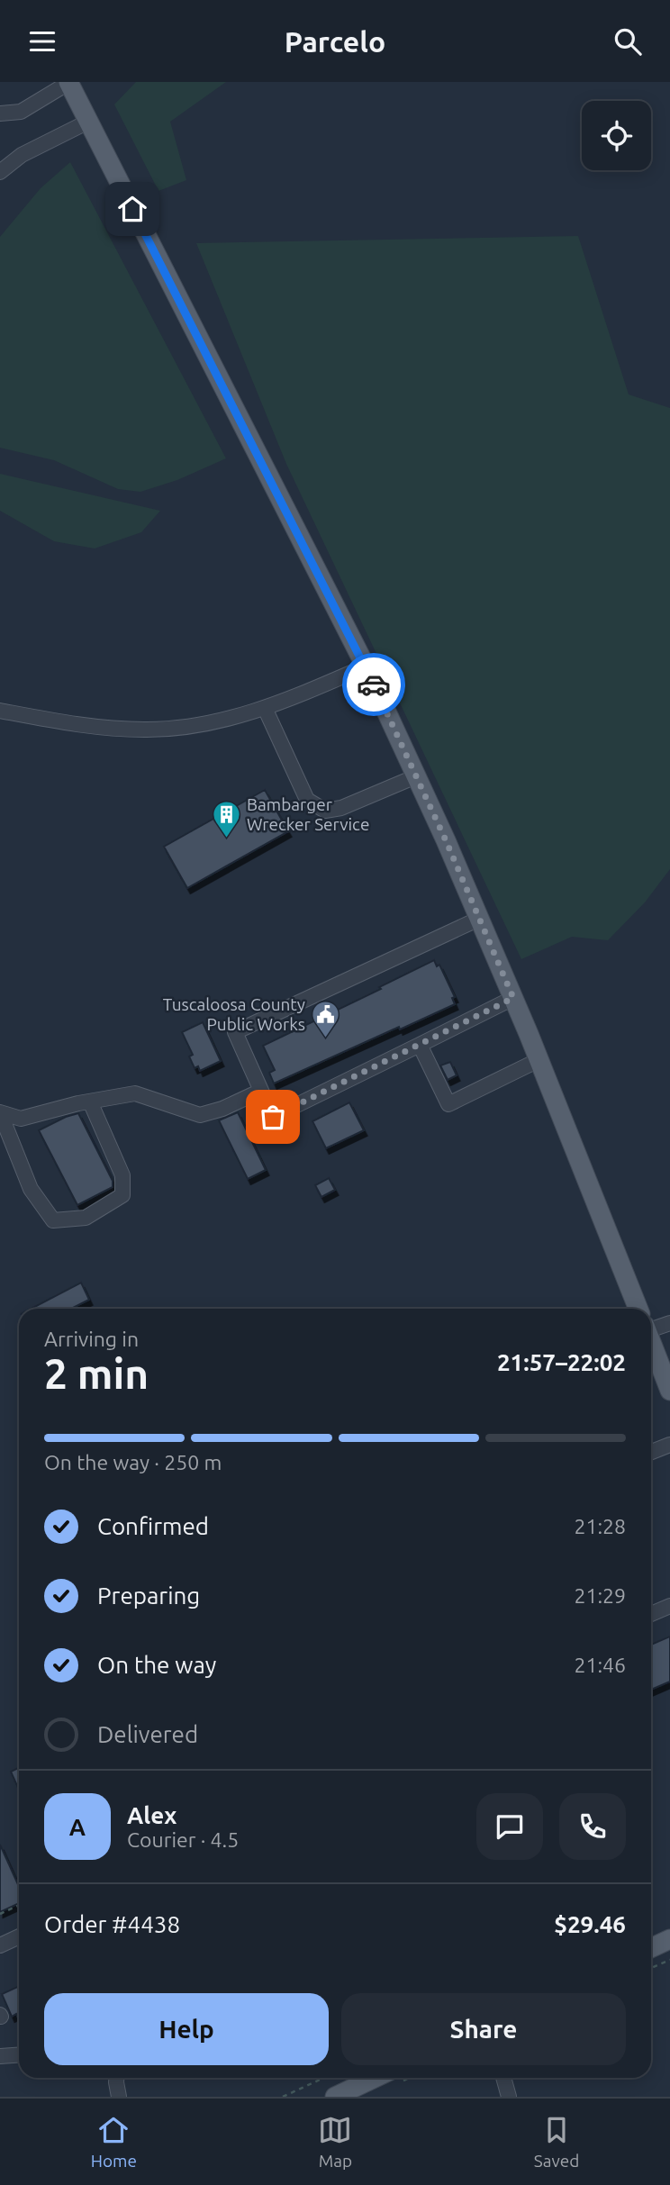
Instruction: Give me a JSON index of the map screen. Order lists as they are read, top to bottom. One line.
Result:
{"places":{"building":["Bambarger Wrecker Service"],"public building":["Tuscaloosa County Public Works"]},"page":{"header":"Parcelo","heading":["2 min","Arriving in","21:57–22:02"],"panel":["Alex","Courier · 4.5","Order #4438","$29.46"],"bar":"On the way · 250 m","list":[["Confirmed","21:28"],["Preparing","21:29"],["On the way","21:46"],"Delivered"],"round":"A","buttons":["Help","Share"],"tabs":["Home","Map","Saved"]}}
